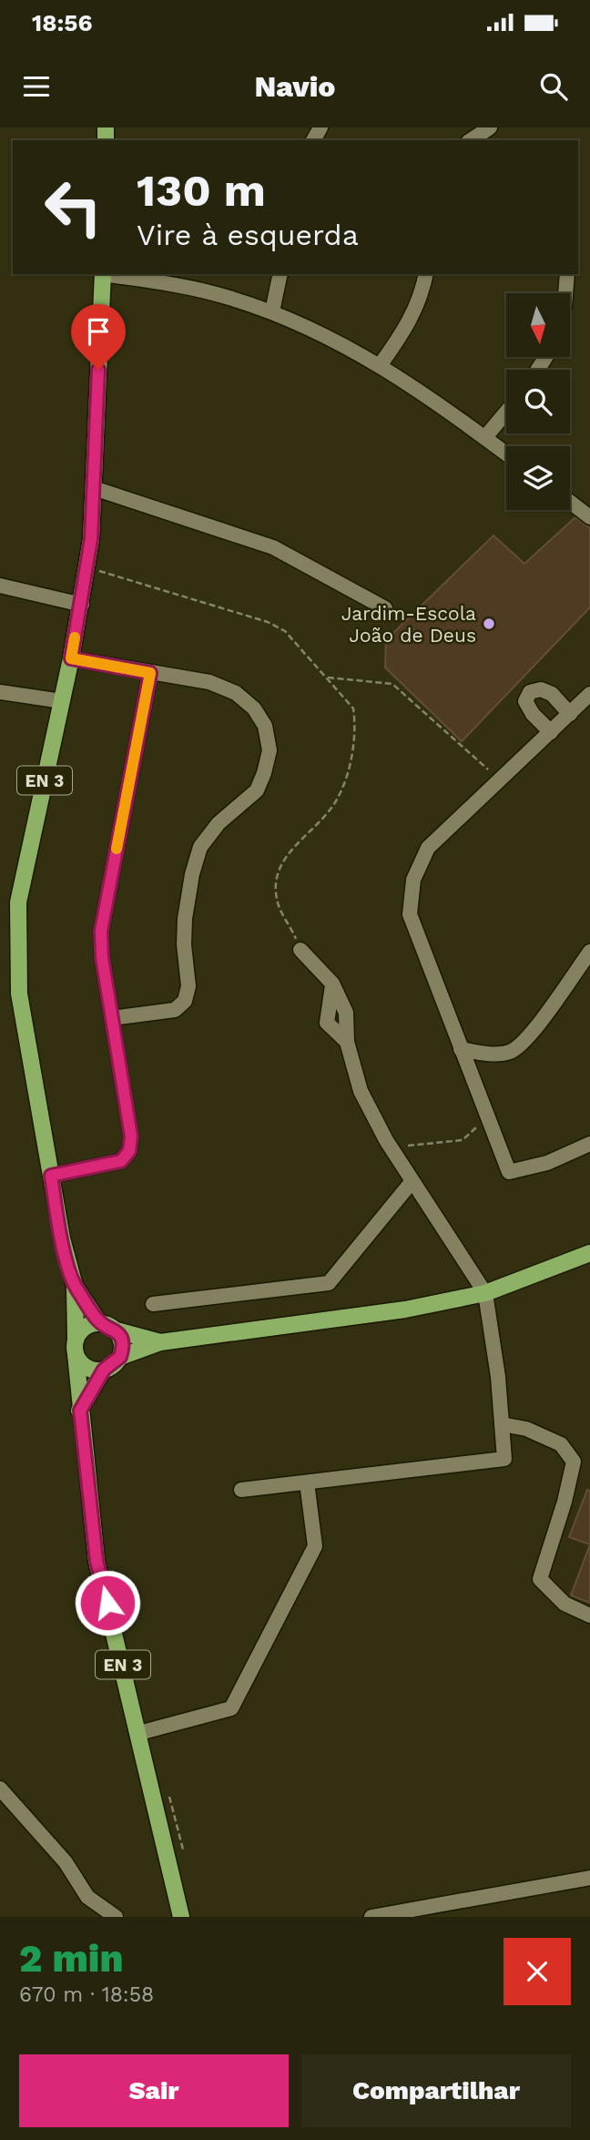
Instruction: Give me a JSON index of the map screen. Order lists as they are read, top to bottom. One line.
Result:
{"streets":{"main road":["EN 3"]},"places":["Jardim-Escola João de Deus"],"north":"bottom","page":{"status":"18:56","header":"Navio","turn":["130 m","Vire à esquerda"],"heading":["2 min","670 m · 18:58"],"buttons":["Sair","Compartilhar"]}}
